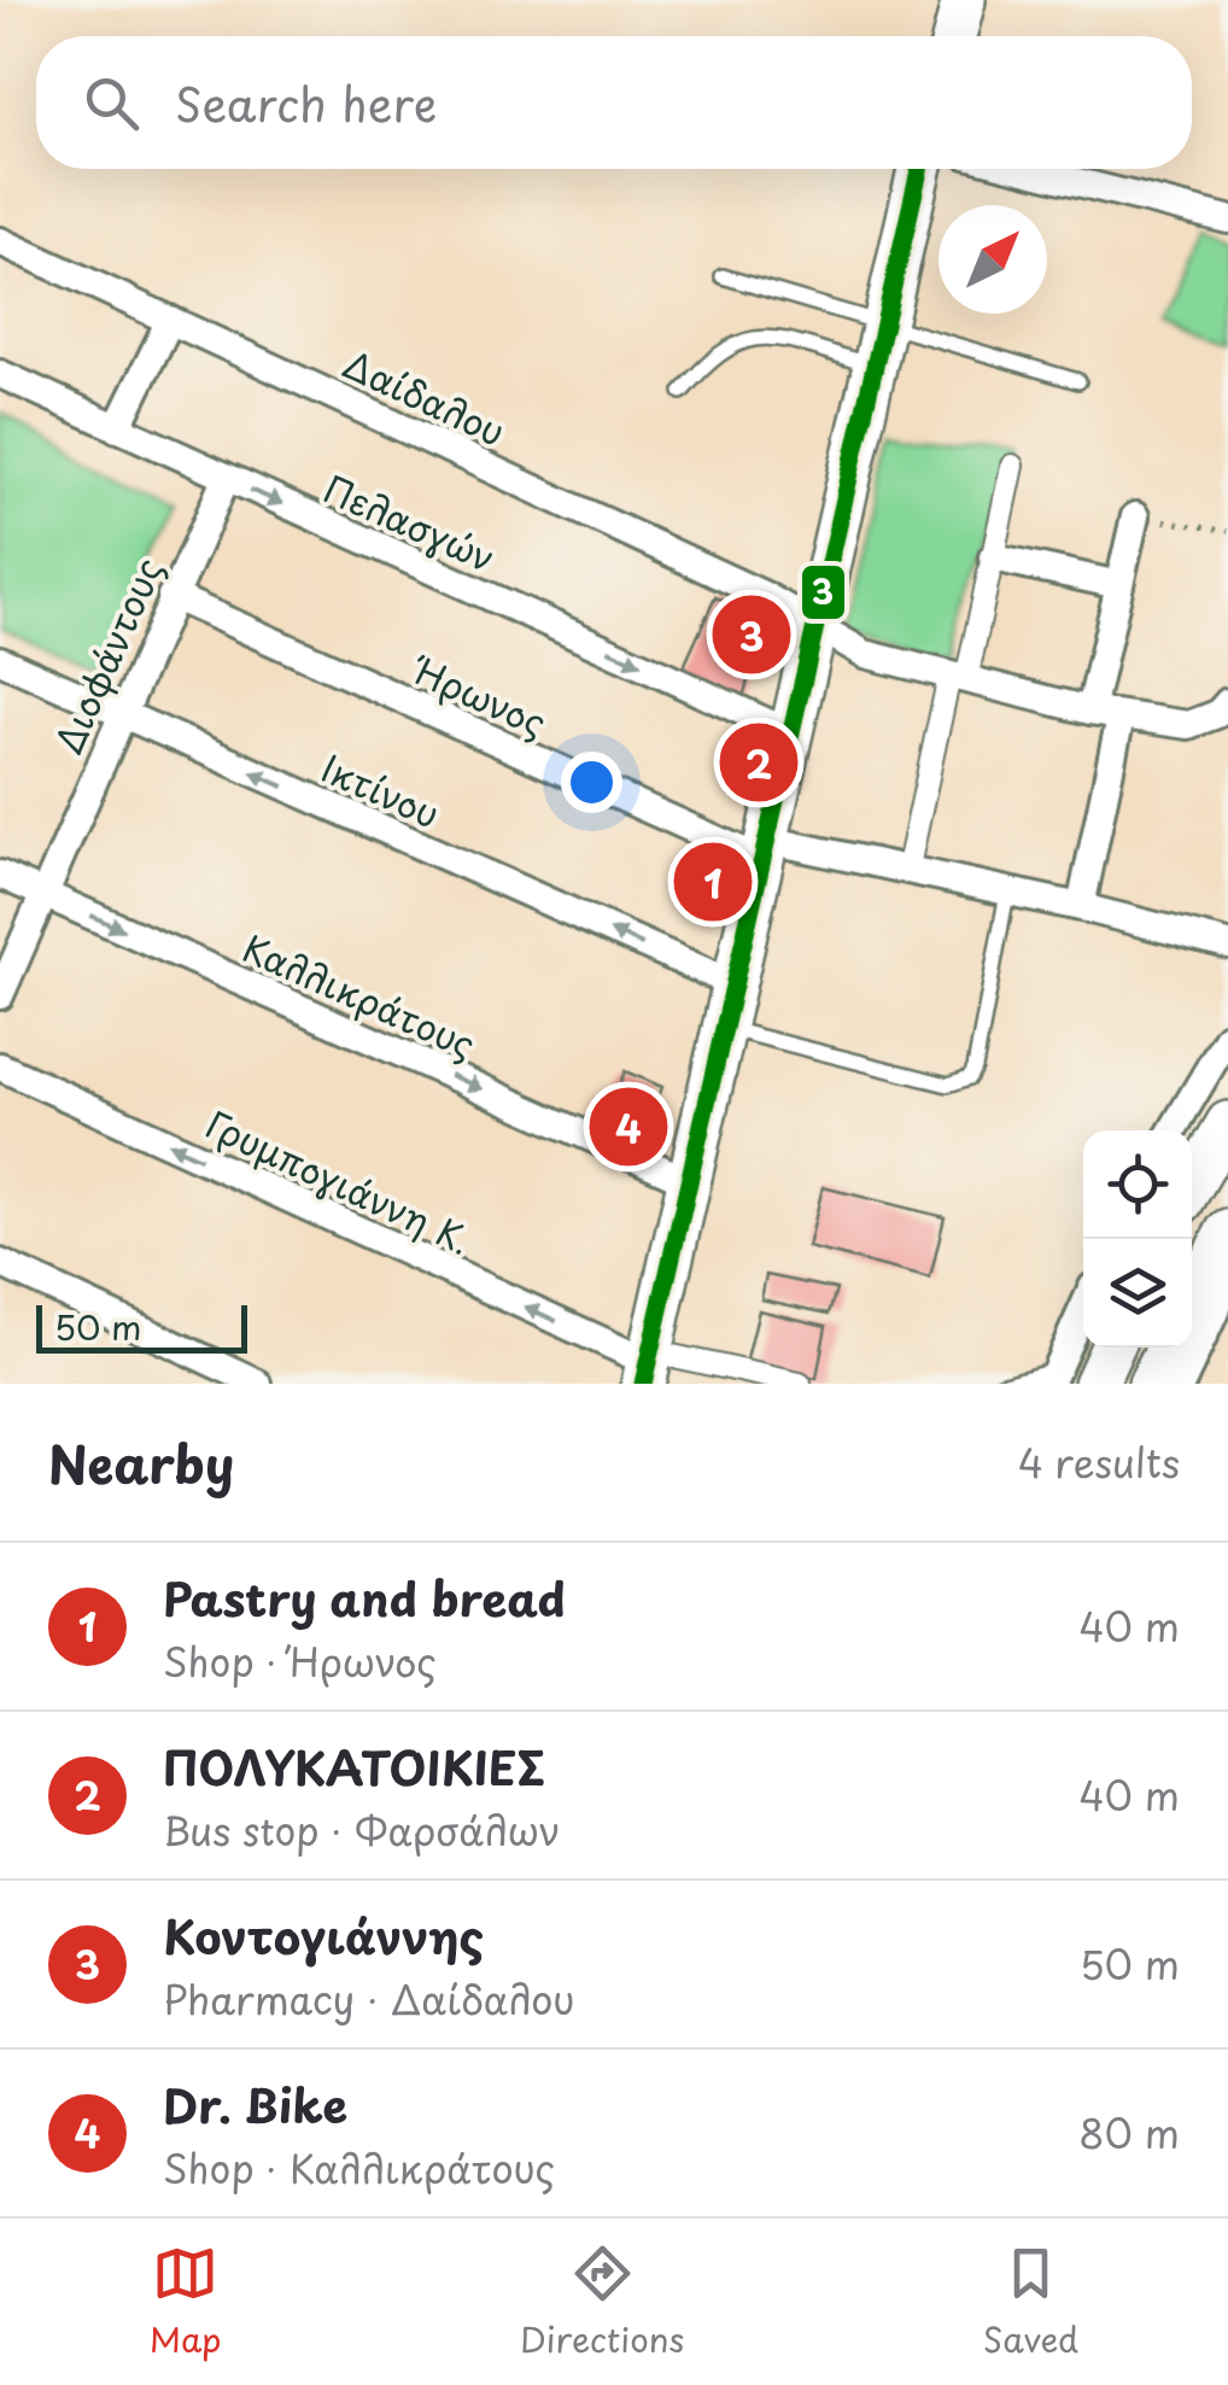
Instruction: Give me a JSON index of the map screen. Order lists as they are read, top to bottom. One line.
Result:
{"streets":{"street":["Δαίδαλου","Πελασγών","Διοφάντους","Ήρωνος","Ικτίνου","Καλλικράτους","Γρυμπογιάννη Κ."]},"crossings":[["Πελασγών","Διοφάντους"],["Διοφάντους","Ήρωνος"],["Διοφάντους","Ικτίνου"],["Διοφάντους","Καλλικράτους"]],"one_way":["Πελασγών","Ικτίνου","Καλλικράτους"],"lines":["transit line 3"],"scale_bar":"50 m","north":"top right","page":{"search":"Search here","pins":["3","2","1","4"],"scale":"50 m","heading":["Nearby","4 results"],"list":[{"mark":"1","name":"Pastry and bread","note":"Shop · Ήρωνος","value":"40 m"},{"mark":"2","name":"ΠΟΛΥΚΑΤΟΙΚΙΕΣ","note":"Bus stop · Φαρσάλων","value":"40 m"},{"mark":"3","name":"Κοντογιάννης","note":"Pharmacy · Δαίδαλου","value":"50 m"},{"mark":"4","name":"Dr. Bike","note":"Shop · Καλλικράτους","value":"80 m"}],"nav":["Map","Directions","Saved"]}}
